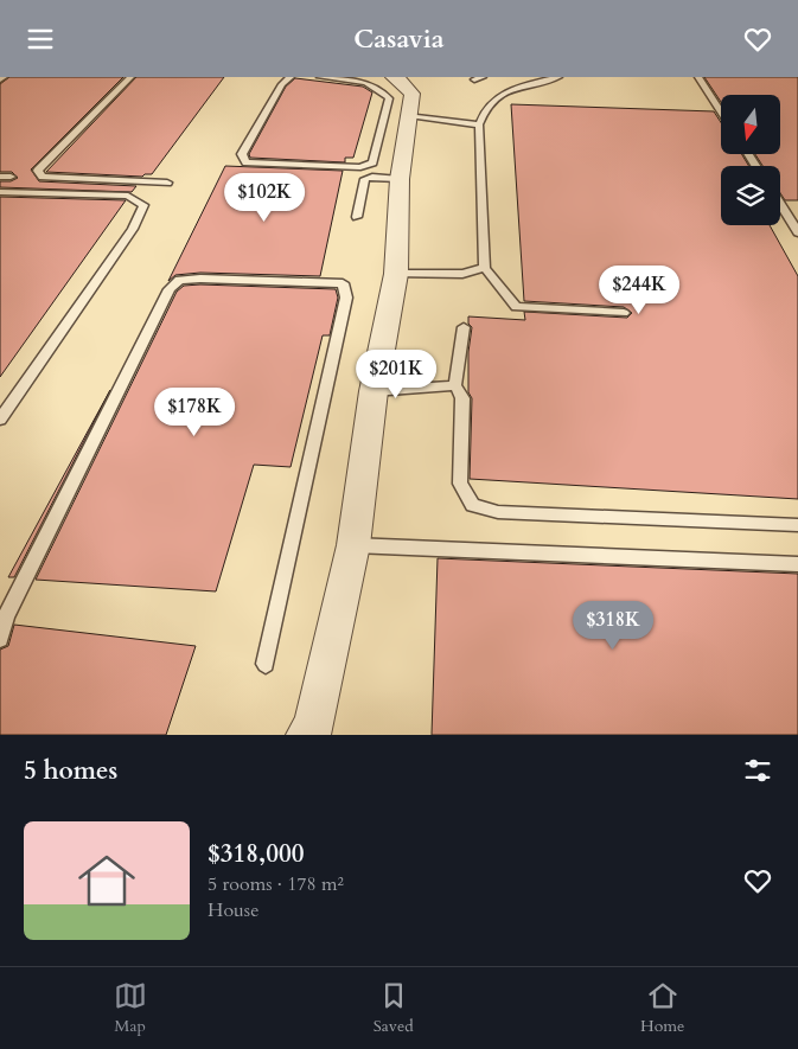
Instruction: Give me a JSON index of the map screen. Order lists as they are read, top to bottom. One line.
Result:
{"north":"bottom","page":{"header":"Casavia","price":["$102K","$244K","$201K","$178K","$318K"],"heading":"5 homes","list":[{"name":"$318,000","note":"5 rooms · 178 m² · House"}],"tabs":["Map","Saved","Home"]}}
